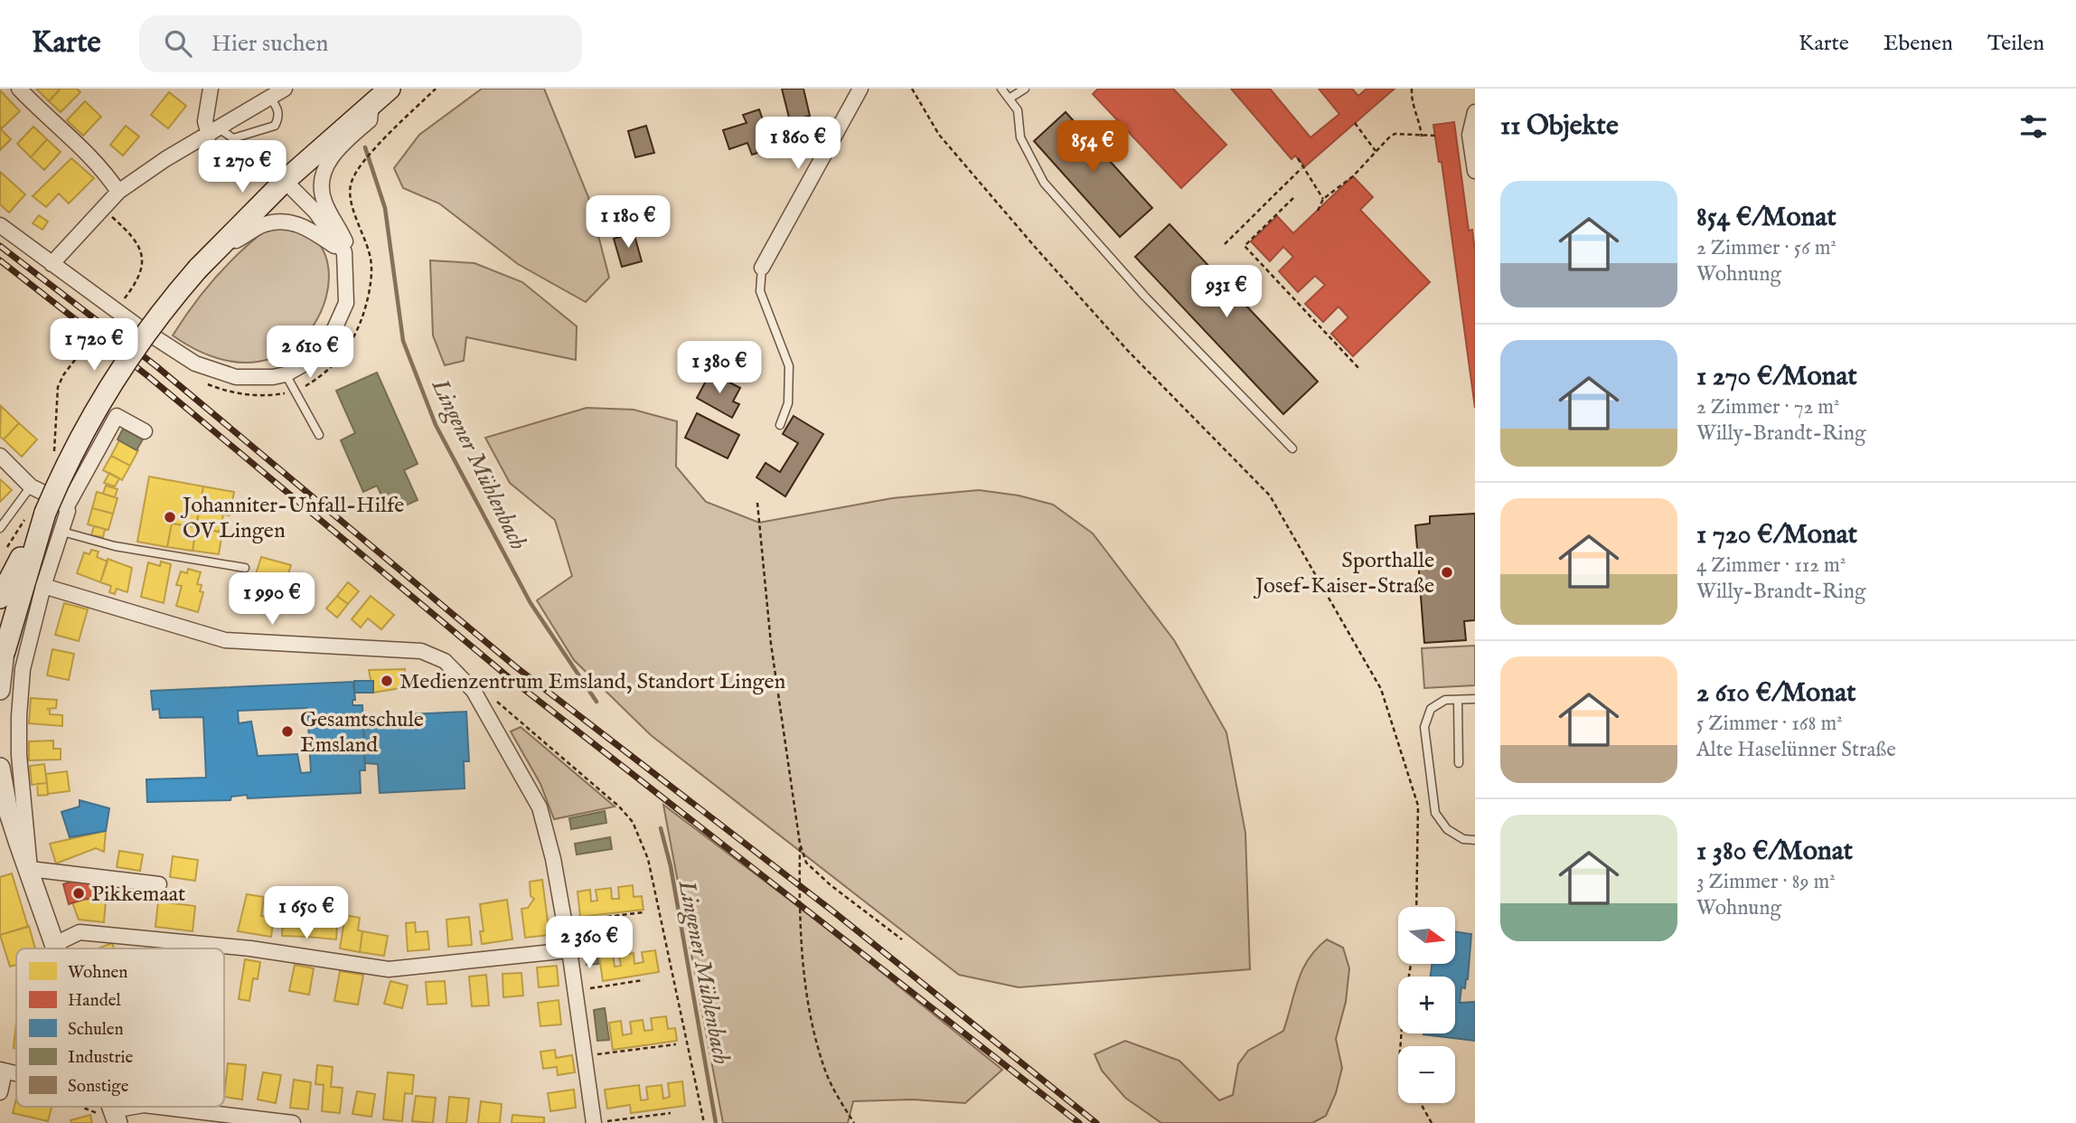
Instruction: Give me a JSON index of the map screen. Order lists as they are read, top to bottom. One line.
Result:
{"water":["Lingener Mühlenbach"],"places":["Johanniter-Unfall-Hilfe OV Lingen","Sporthalle Josef-Kaiser-Straße","Medienzentrum Emsland, Standort Lingen","Gesamtschule Emsland","Pikkemaat"],"legend":["Wohnen","Handel","Schulen","Industrie","Sonstige"],"north":"right","page":{"header":"Karte","search":"Hier suchen","nav":["Karte","Ebenen","Teilen"],"heading":"11 Objekte","price":["1 860 €","854 €","1 270 €","1 180 €","931 €","1 720 €","2 610 €","1 380 €","1 990 €","1 650 €","2 360 €"],"list":[{"name":"854 €/Monat","note":"2 Zimmer · 56 m² · Wohnung"},{"name":"1 270 €/Monat","note":"2 Zimmer · 72 m² · Willy-Brandt-Ring"},{"name":"1 720 €/Monat","note":"4 Zimmer · 112 m² · Willy-Brandt-Ring"},{"name":"2 610 €/Monat","note":"5 Zimmer · 168 m² · Alte Haselünner Straße"},{"name":"1 380 €/Monat","note":"3 Zimmer · 89 m² · Wohnung"}],"map_buttons":["+","−"]}}
